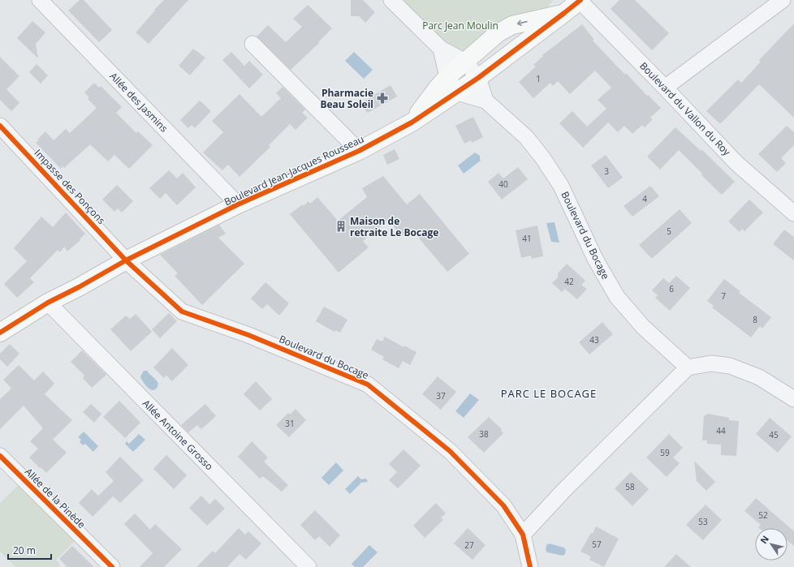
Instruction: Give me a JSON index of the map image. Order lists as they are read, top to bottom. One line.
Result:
{"streets":{"street":["Allée des Jasmins","Boulevard du Vallon du Roy","Boulevard Jean-Jacques Rousseau","Impasse des Ponçons","Boulevard du Bocage","Allée Antoine Grosso","Allée de la Pinède"]},"crossings":[["Allée des Jasmins","Boulevard Jean-Jacques Rousseau"],["Boulevard du Vallon du Roy","Boulevard Jean-Jacques Rousseau"],["Boulevard Jean-Jacques Rousseau","Impasse des Ponçons"],["Boulevard Jean-Jacques Rousseau","Boulevard du Bocage"],["Boulevard Jean-Jacques Rousseau","Allée Antoine Grosso"],["Impasse des Ponçons","Boulevard du Bocage"]],"districts":["PARC LE BOCAGE"],"parks":["Parc Jean Moulin"],"places":{"pharmacy":["Pharmacie Beau Soleil"],"building":["Maison de retraite Le Bocage"]},"house_numbers":["1","3","40","4","5","41","42","6","7","8","43","37","31","44","38","45","59","58","52","53","57","27"],"scale_bar":"20 m","north":"top left"}
